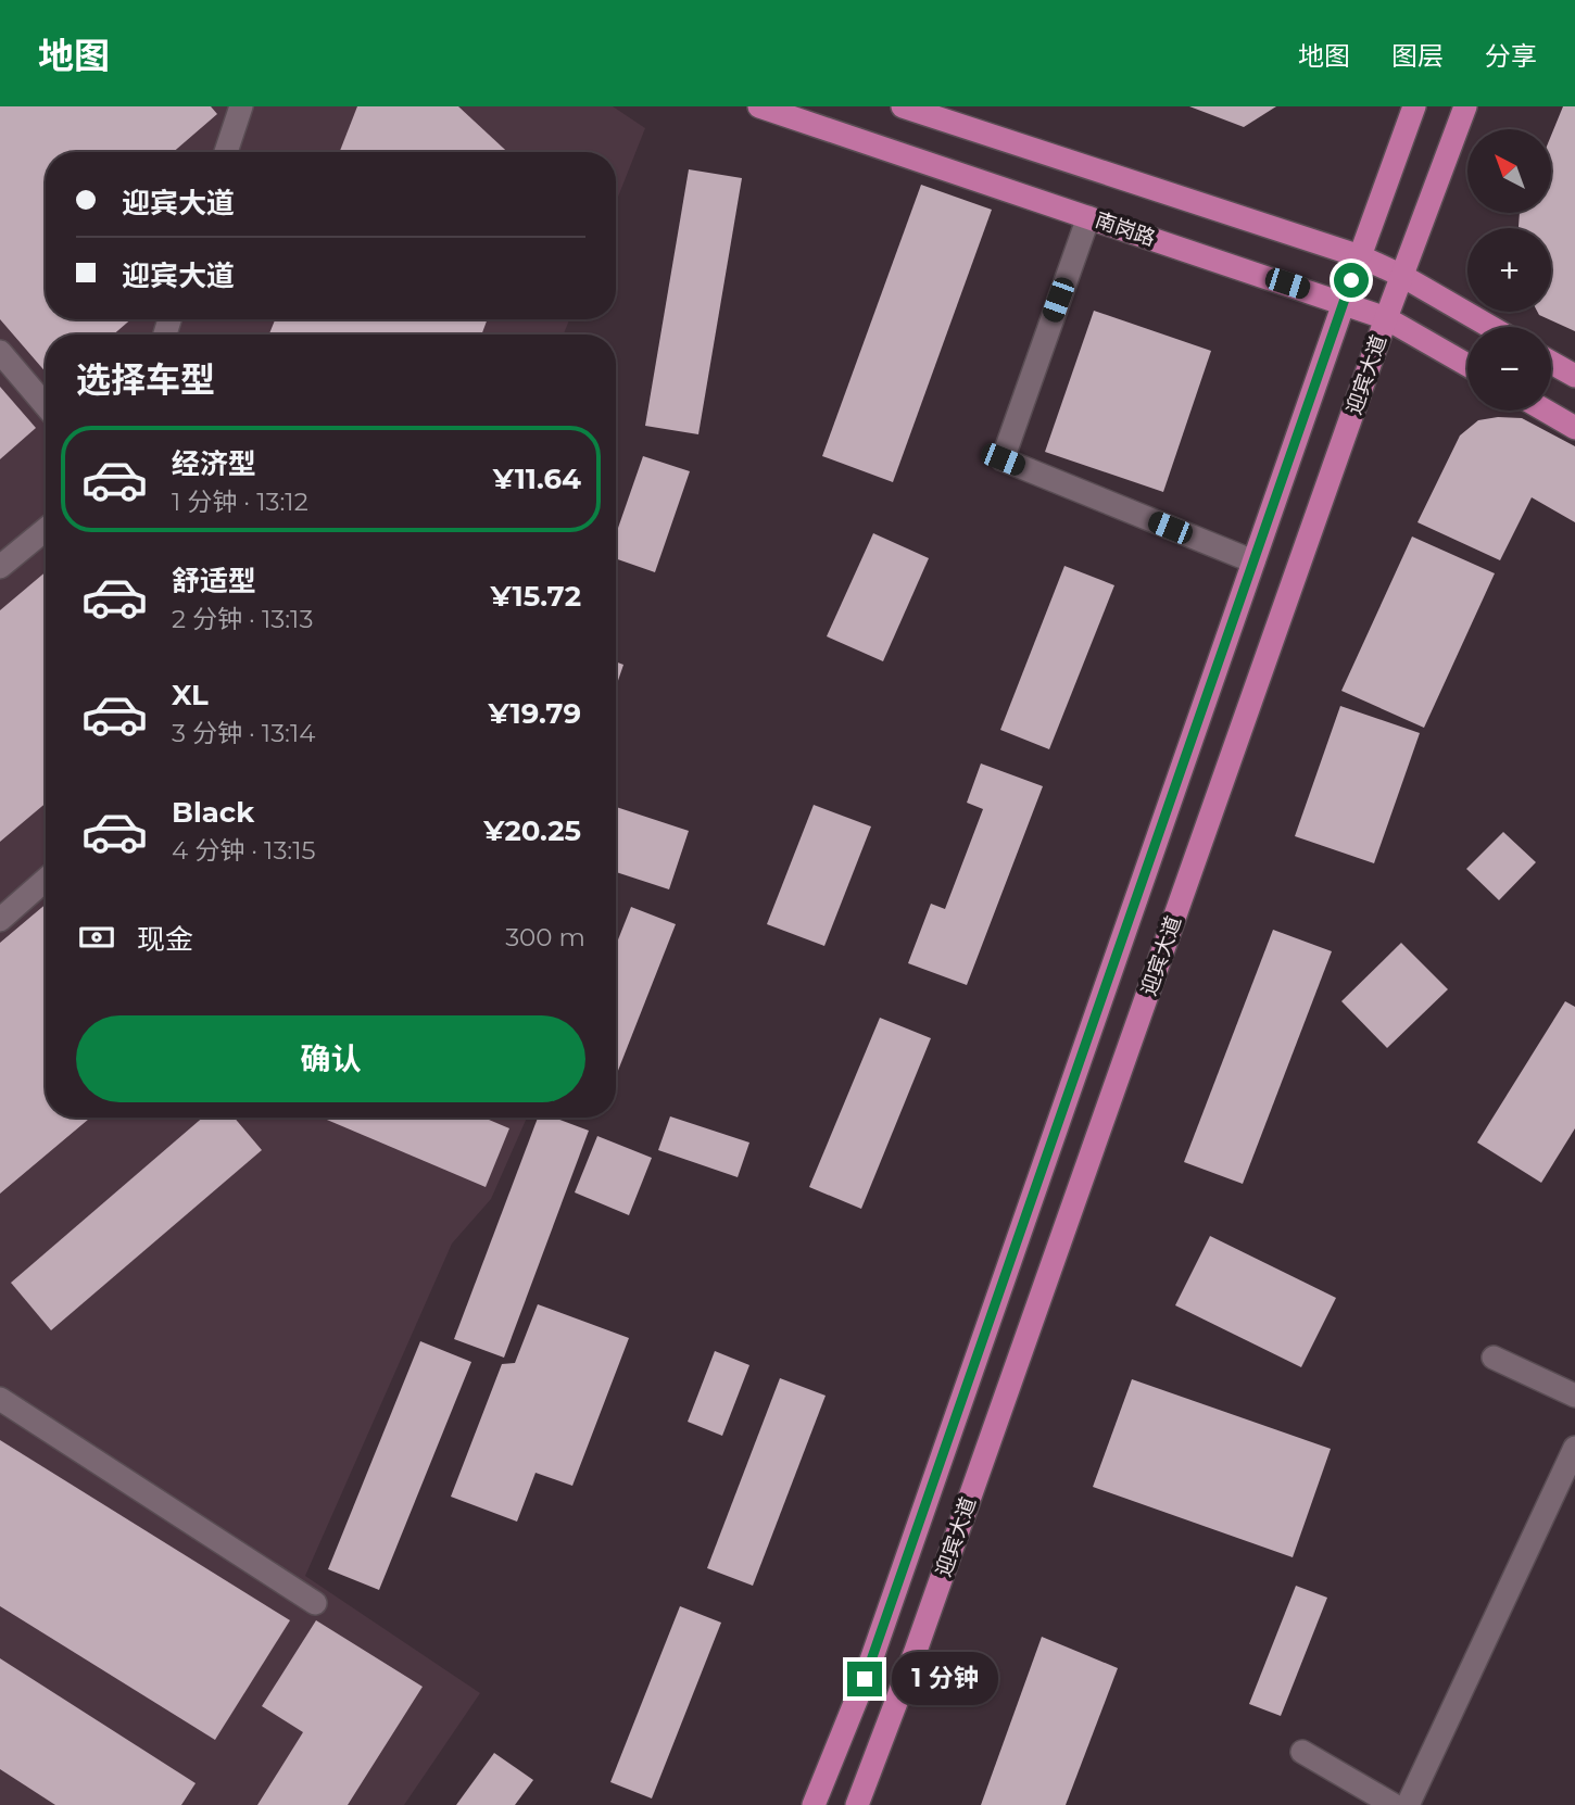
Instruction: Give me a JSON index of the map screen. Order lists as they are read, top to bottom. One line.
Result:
{"streets":{"main road":["南岗路","迎宾大道"]},"crossings":[["南岗路","迎宾大道"]],"north":"top left","page":{"header":"地图","nav":["地图","图层","分享"],"map_buttons":["+","−"],"banner":["迎宾大道","迎宾大道"],"heading":"选择车型","list":[{"name":"经济型","note":"1 分钟 · 13:12","value":"¥11.64"},{"name":"舒适型","note":"2 分钟 · 13:13","value":"¥15.72"},{"name":"XL","note":"3 分钟 · 13:14","value":"¥19.79"},{"name":"Black","note":"4 分钟 · 13:15","value":"¥20.25"}],"pay":["现金","300 m"],"buttons":"确认","bubble":"1 分钟"}}
